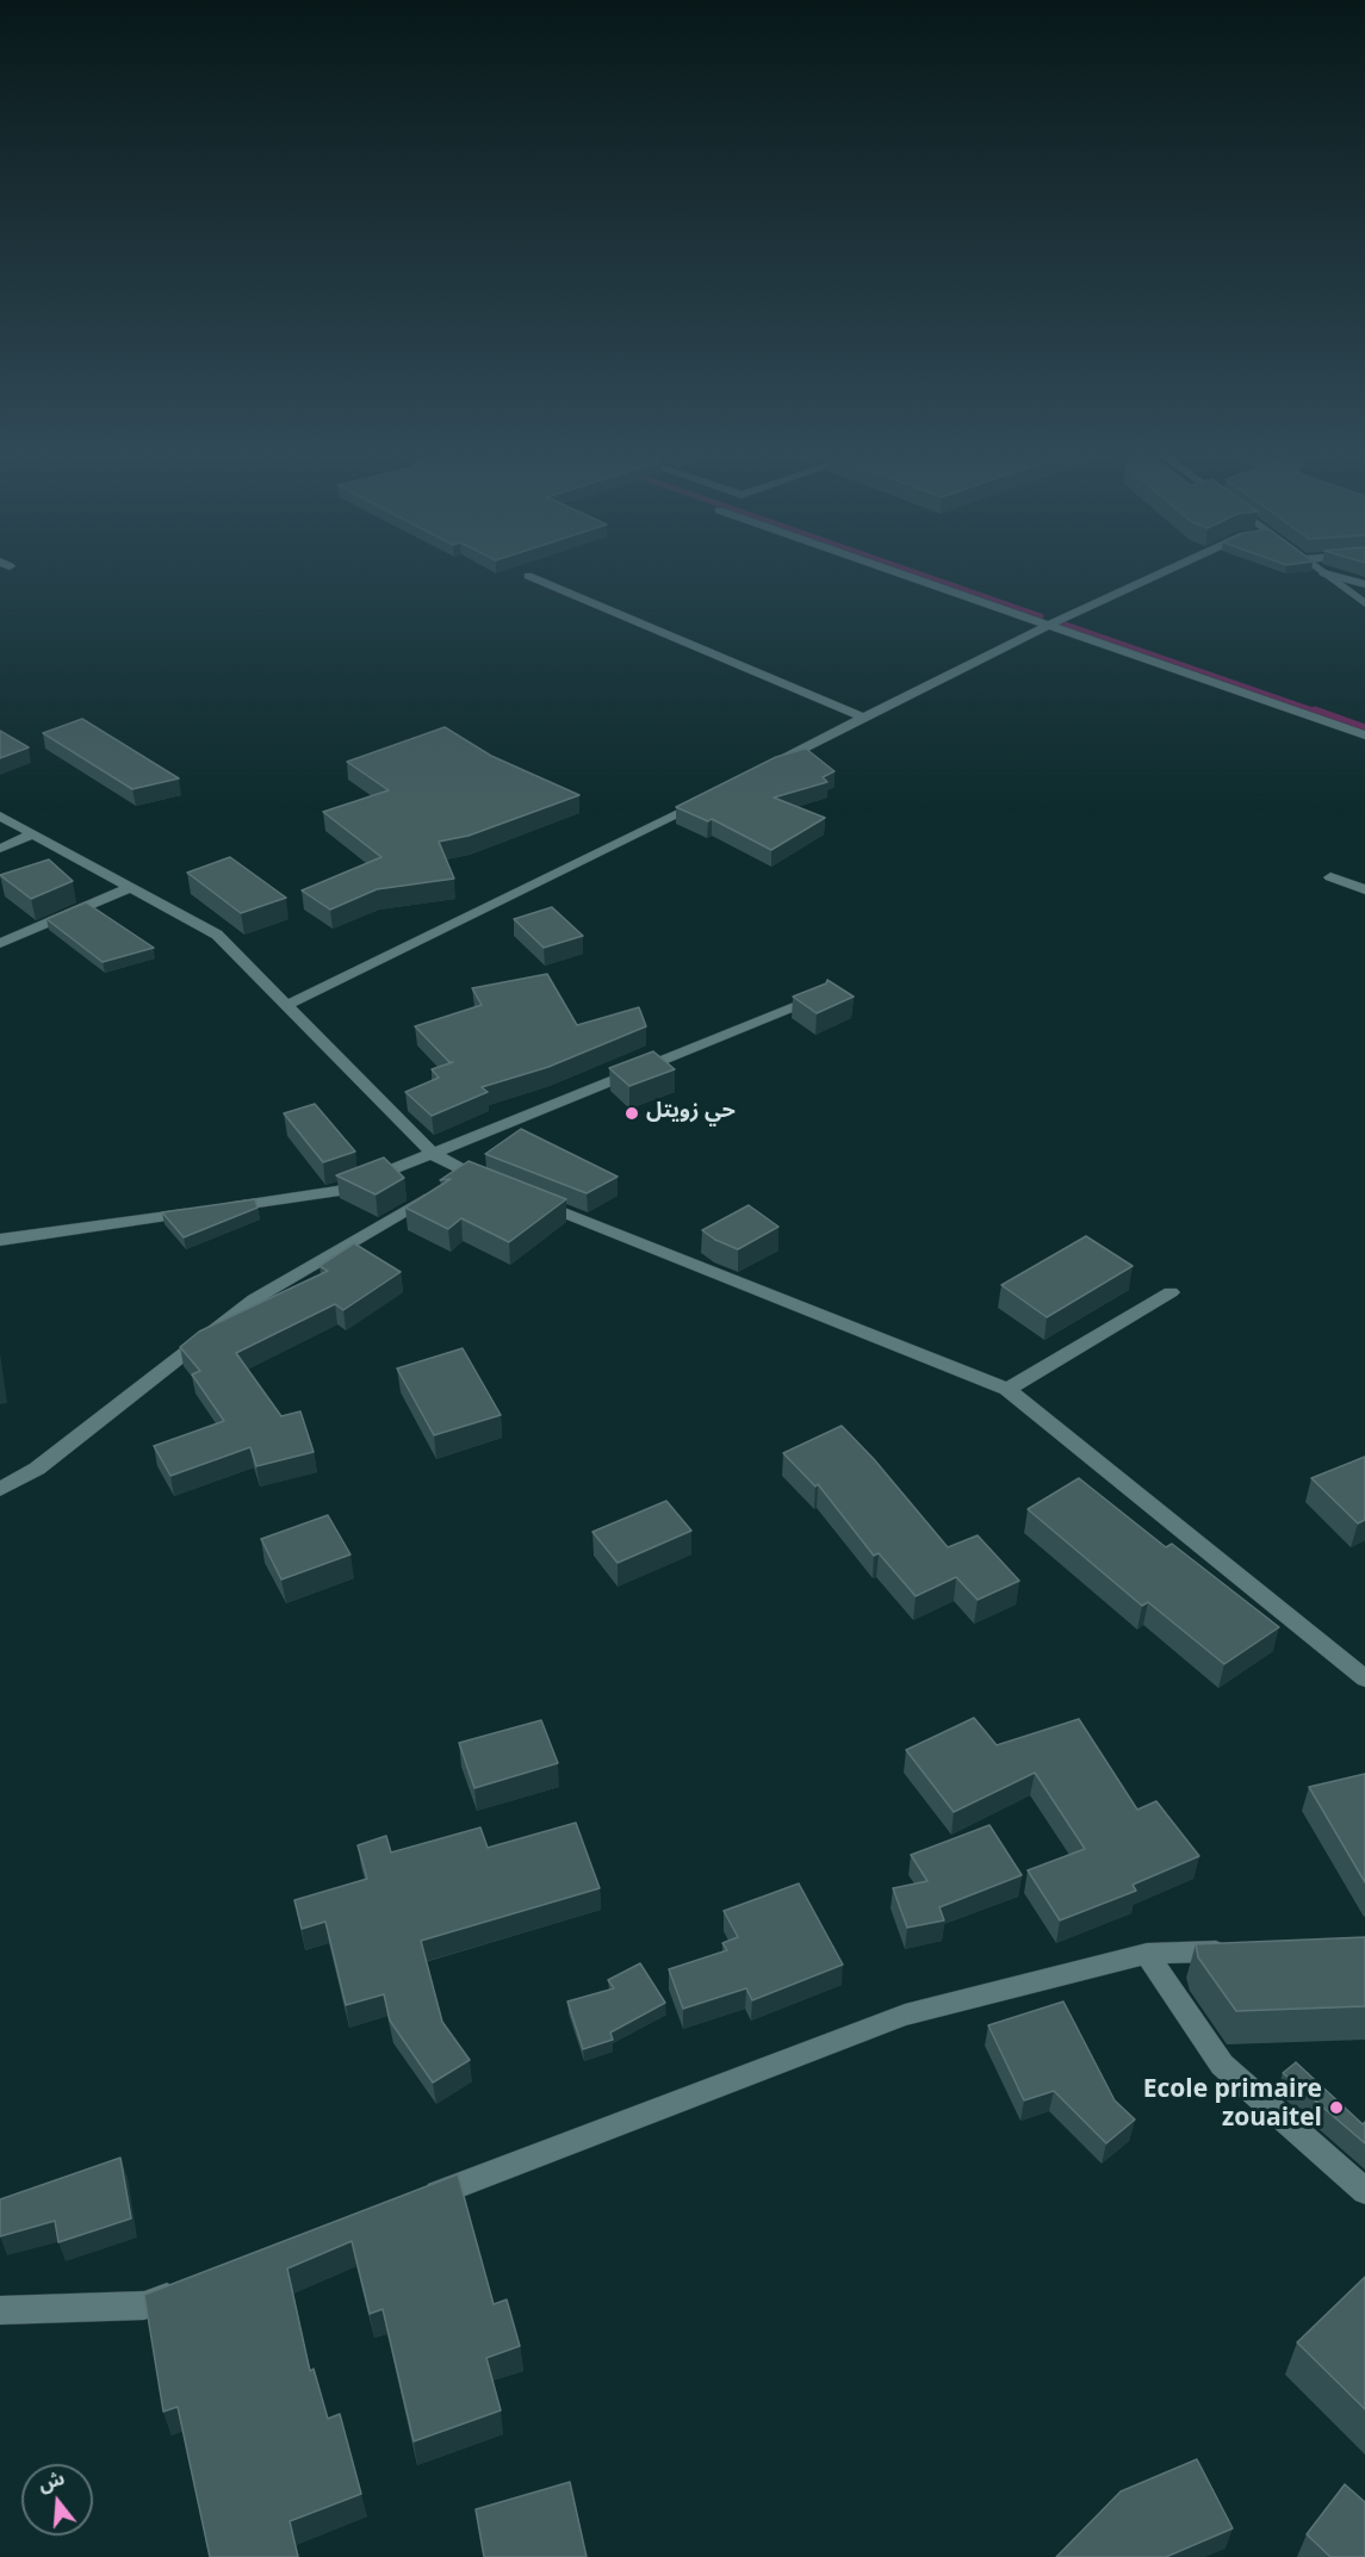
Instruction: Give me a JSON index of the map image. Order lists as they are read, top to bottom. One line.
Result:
{"places":["حي زويتل","Ecole primaire zouaitel"],"north":"top"}
